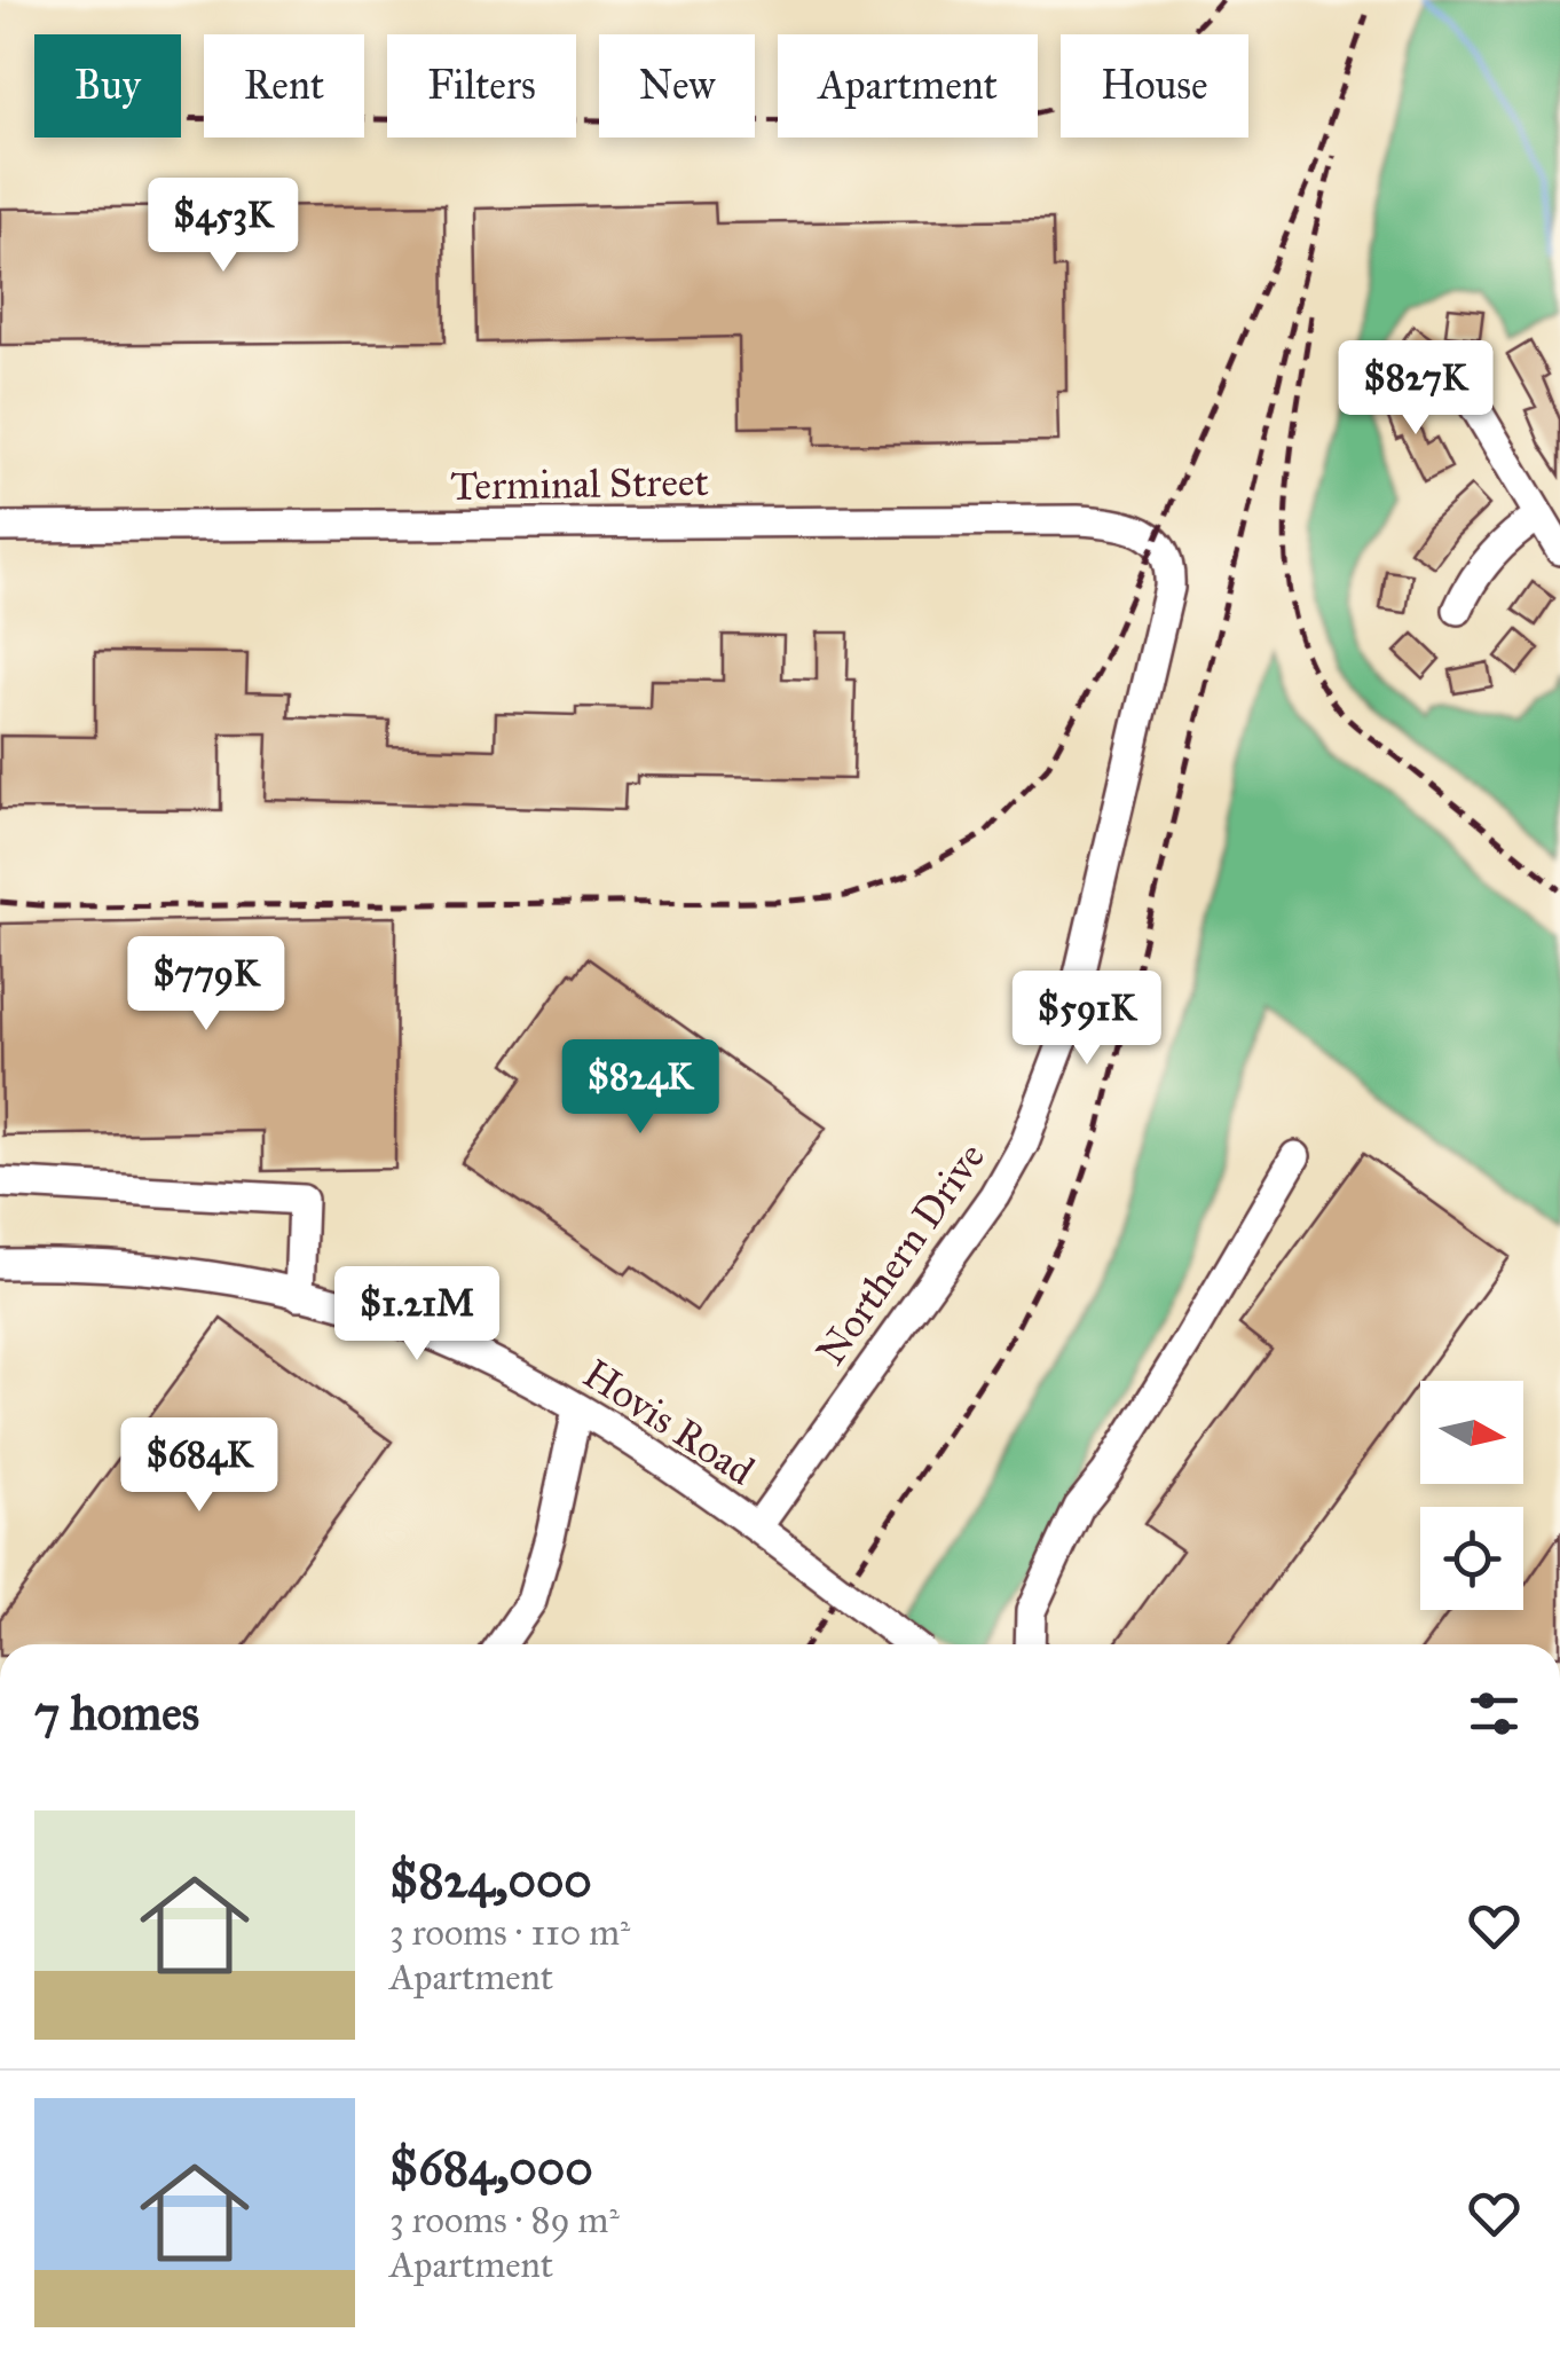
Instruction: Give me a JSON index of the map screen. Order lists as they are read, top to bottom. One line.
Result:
{"streets":{"street":["Terminal Street","Northern Drive","Hovis Road"]},"crossings":[["Terminal Street","Northern Drive"],["Northern Drive","Hovis Road"]],"north":"right","page":{"chip":["Buy","Rent","Filters","New","Apartment","House"],"price":["$453K","$827K","$779K","$591K","$824K","$1.21M","$684K"],"heading":"7 homes","list":[{"name":"$824,000","note":"3 rooms · 110 m² · Apartment"},{"name":"$684,000","note":"3 rooms · 89 m² · Apartment"}]}}
